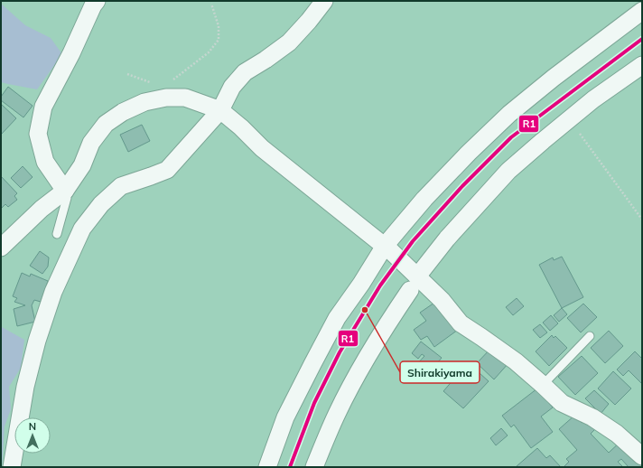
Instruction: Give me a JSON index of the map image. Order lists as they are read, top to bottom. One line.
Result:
{"places":["Shirakiyama"],"lines":["transit line R1"],"north":"top"}
